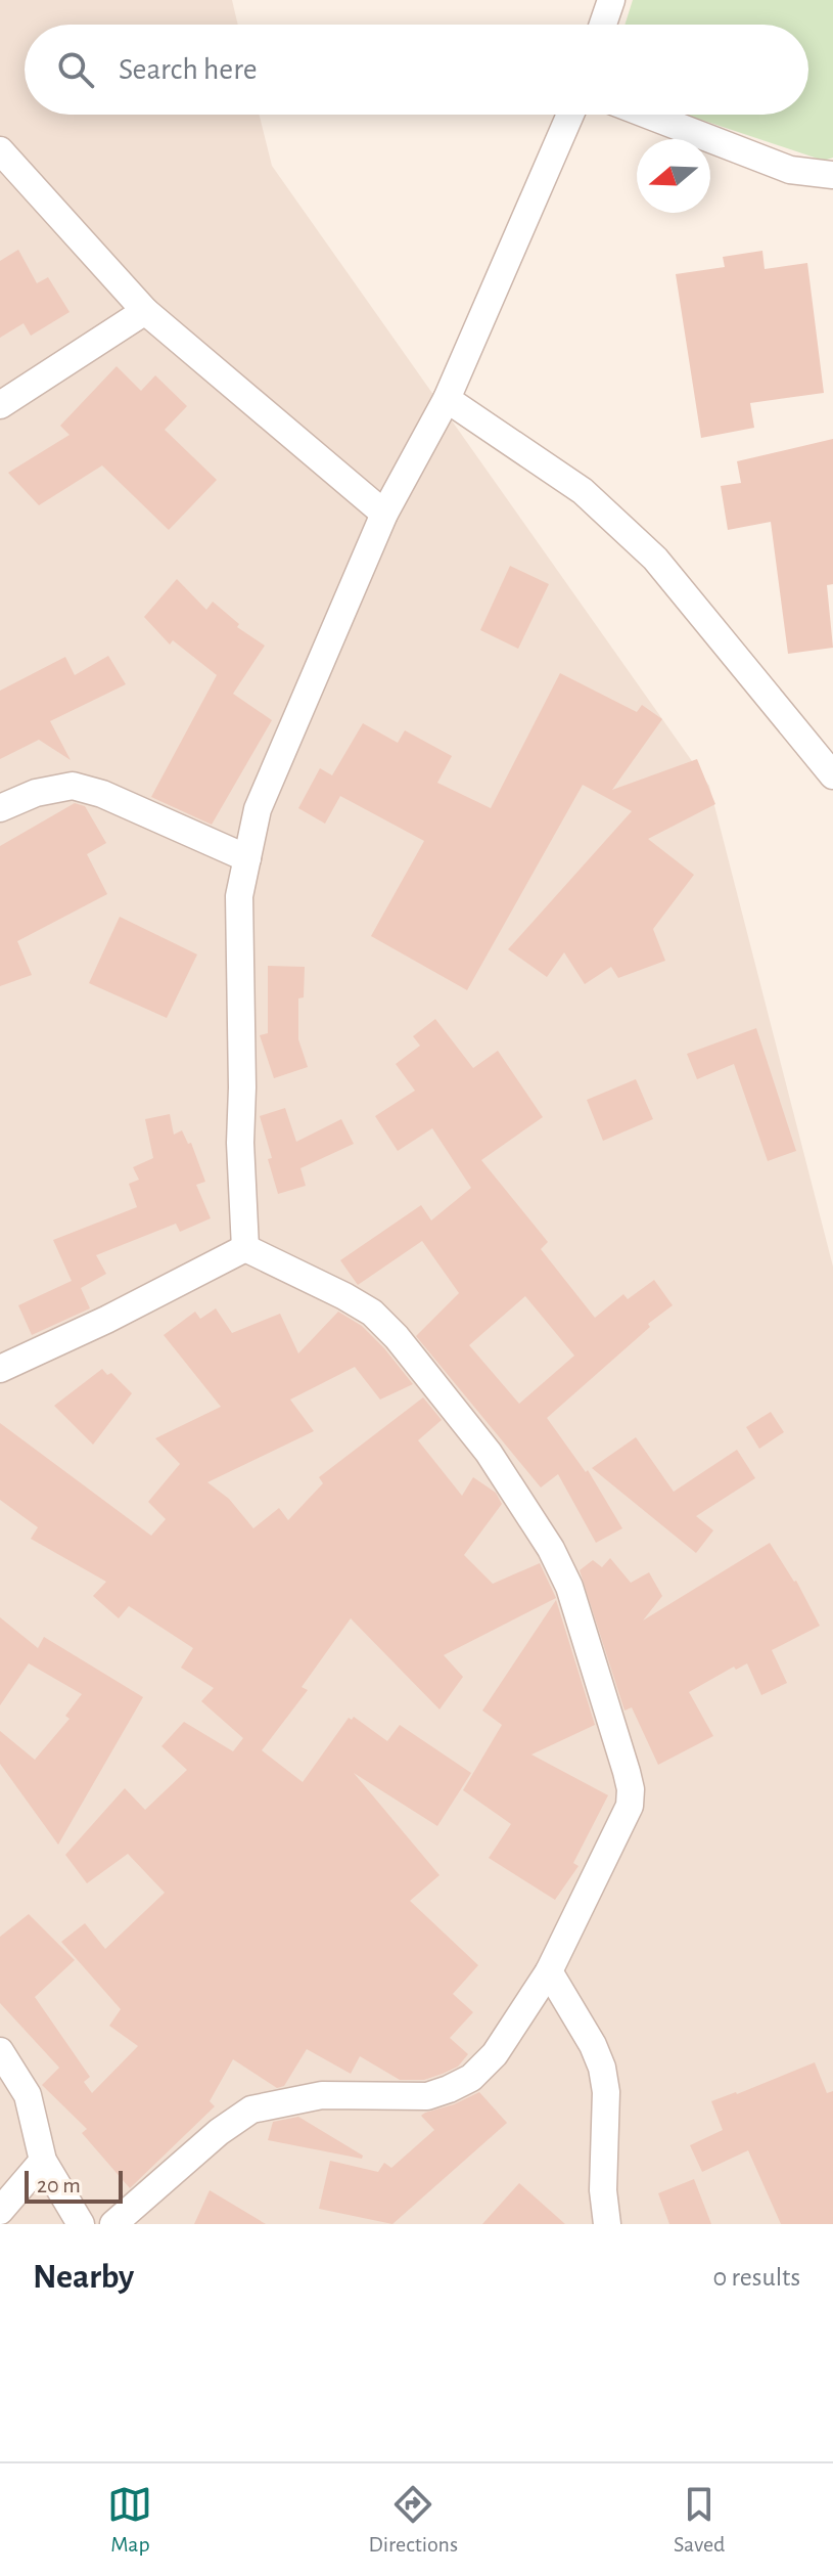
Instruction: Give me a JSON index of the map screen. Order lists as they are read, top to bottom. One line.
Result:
{"scale_bar":"20 m","north":"left","page":{"search":"Search here","scale":"20 m","heading":["Nearby","0 results"],"nav":["Map","Directions","Saved"]}}
